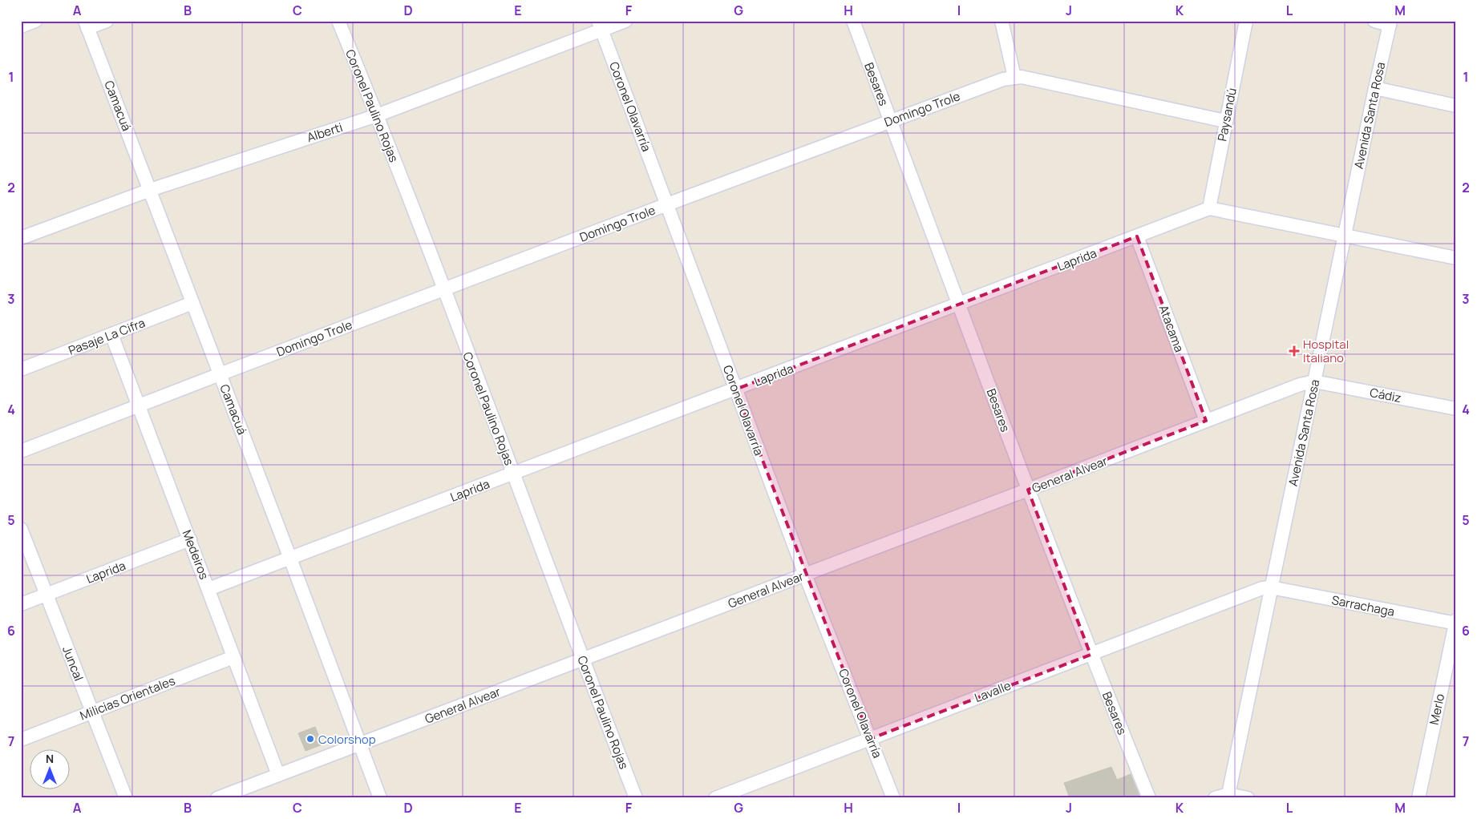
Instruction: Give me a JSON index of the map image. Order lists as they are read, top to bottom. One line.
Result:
{"streets":{"street":["Besares","Camacuá","Coronel Paulino Rojas","Coronel Olavarría","Domingo Trole","Paysandú","Avenida Santa Rosa","Alberti","Laprida","Atacama","Pasaje La Cifra","Cádiz","General Alvear","Medeiros","Sarrachaga","Juncal","Lavalle","Milicias Orientales","Merlo"]},"crossings":[["Besares","Domingo Trole"],["Besares","Laprida"],["Besares","General Alvear"],["Besares","Lavalle"],["Camacuá","Domingo Trole"],["Camacuá","Alberti"],["Camacuá","Laprida"],["Camacuá","Pasaje La Cifra"],["Camacuá","General Alvear"],["Coronel Paulino Rojas","Domingo Trole"],["Coronel Paulino Rojas","Alberti"],["Coronel Paulino Rojas","Laprida"],["Coronel Paulino Rojas","General Alvear"],["Coronel Olavarría","Domingo Trole"],["Coronel Olavarría","Alberti"],["Coronel Olavarría","Laprida"],["Coronel Olavarría","General Alvear"],["Coronel Olavarría","Lavalle"],["Domingo Trole","Paysandú"],["Domingo Trole","Medeiros"],["Paysandú","Laprida"],["Avenida Santa Rosa","Cádiz"],["Avenida Santa Rosa","General Alvear"],["Avenida Santa Rosa","Sarrachaga"],["Avenida Santa Rosa","Lavalle"],["Laprida","Atacama"],["Laprida","Medeiros"],["Laprida","Juncal"],["Atacama","General Alvear"],["Pasaje La Cifra","Medeiros"],["Cádiz","General Alvear"],["General Alvear","Medeiros"],["Medeiros","Milicias Orientales"],["Sarrachaga","Lavalle"],["Sarrachaga","Merlo"],["Juncal","Milicias Orientales"]],"places":{"health":["Hospital Italiano"],"other":["Colorshop"]},"north":"top","grid":{"columns":["A","B","C","D","E","F","G","H","I","J","K","L","M"],"rows":["1","2","3","4","5","6","7"]}}
